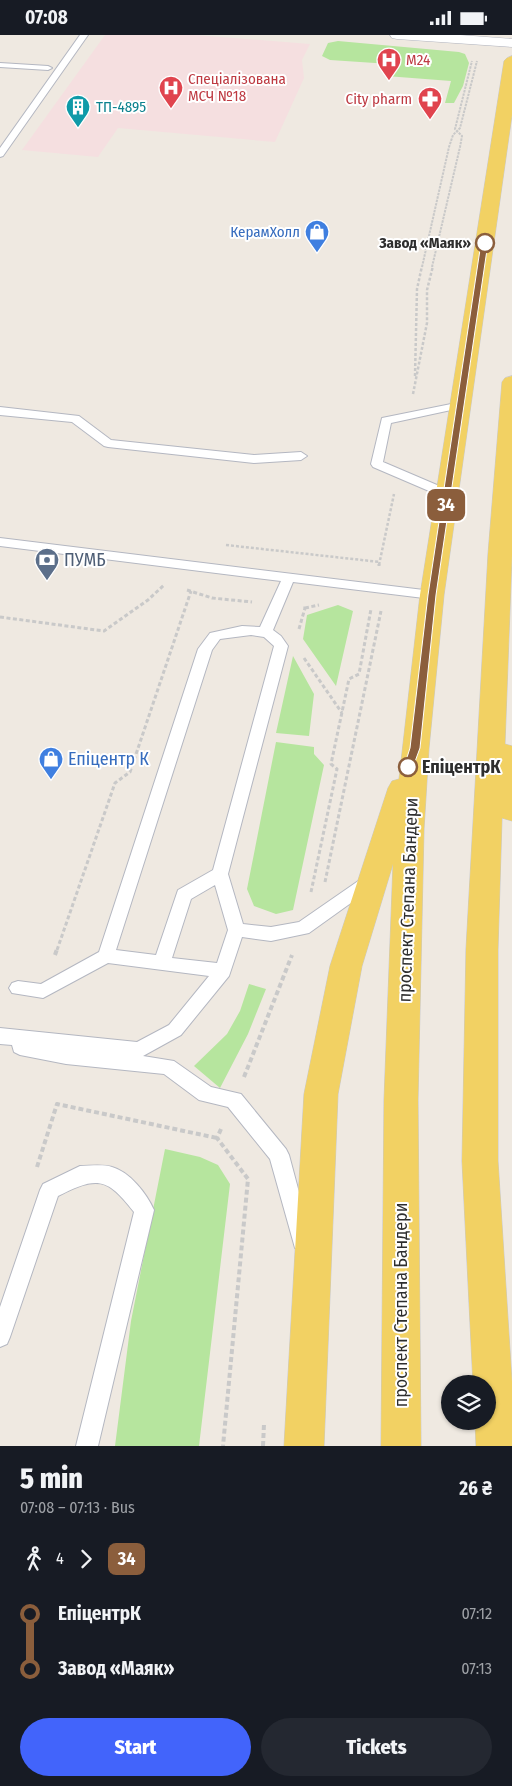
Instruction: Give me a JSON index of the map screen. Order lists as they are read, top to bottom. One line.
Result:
{"streets":{"main road":["проспект Степана Бандери"]},"places":{"hospital":["М24","Спеціалізована МСЧ №18"],"pharmacy":["City pharm"],"building":["ТП-4895"],"other":["Завод «Маяк»","ЕпіцентрК"],"shop":["КерамХолл","Епіцентр К"],"bank":["ПУМБ"]},"lines":["bus line 34"],"page":{"status":"07:08","on_map":"34","heading":["5 min","07:08 – 07:13 · Bus","26 ₴"],"legs":["4","34"],"list":[{"name":"ЕпіцентрК","value":"07:12"},{"name":"Завод «Маяк»","value":"07:13"}],"buttons":["Start","Tickets"]}}
